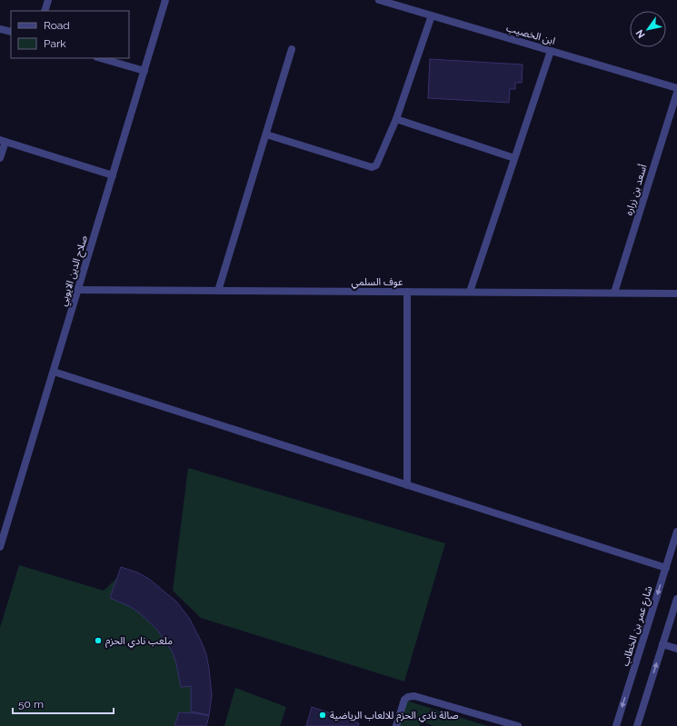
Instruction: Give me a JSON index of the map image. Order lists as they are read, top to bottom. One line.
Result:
{"streets":{"street":["ابن الخصيب","أسعد بن زراره","صلاح الدين الايوبي","عوف السلمي","شارع عمر بن الخطاب"]},"crossings":[["أسعد بن زراره","عوف السلمي"],["صلاح الدين الايوبي","عوف السلمي"]],"places":["ملعب نادي الحزم","صالة نادي الحزم للالعاب الرياضية"],"legend":["Road","Park"],"scale_bar":"50 m","north":"bottom left"}
